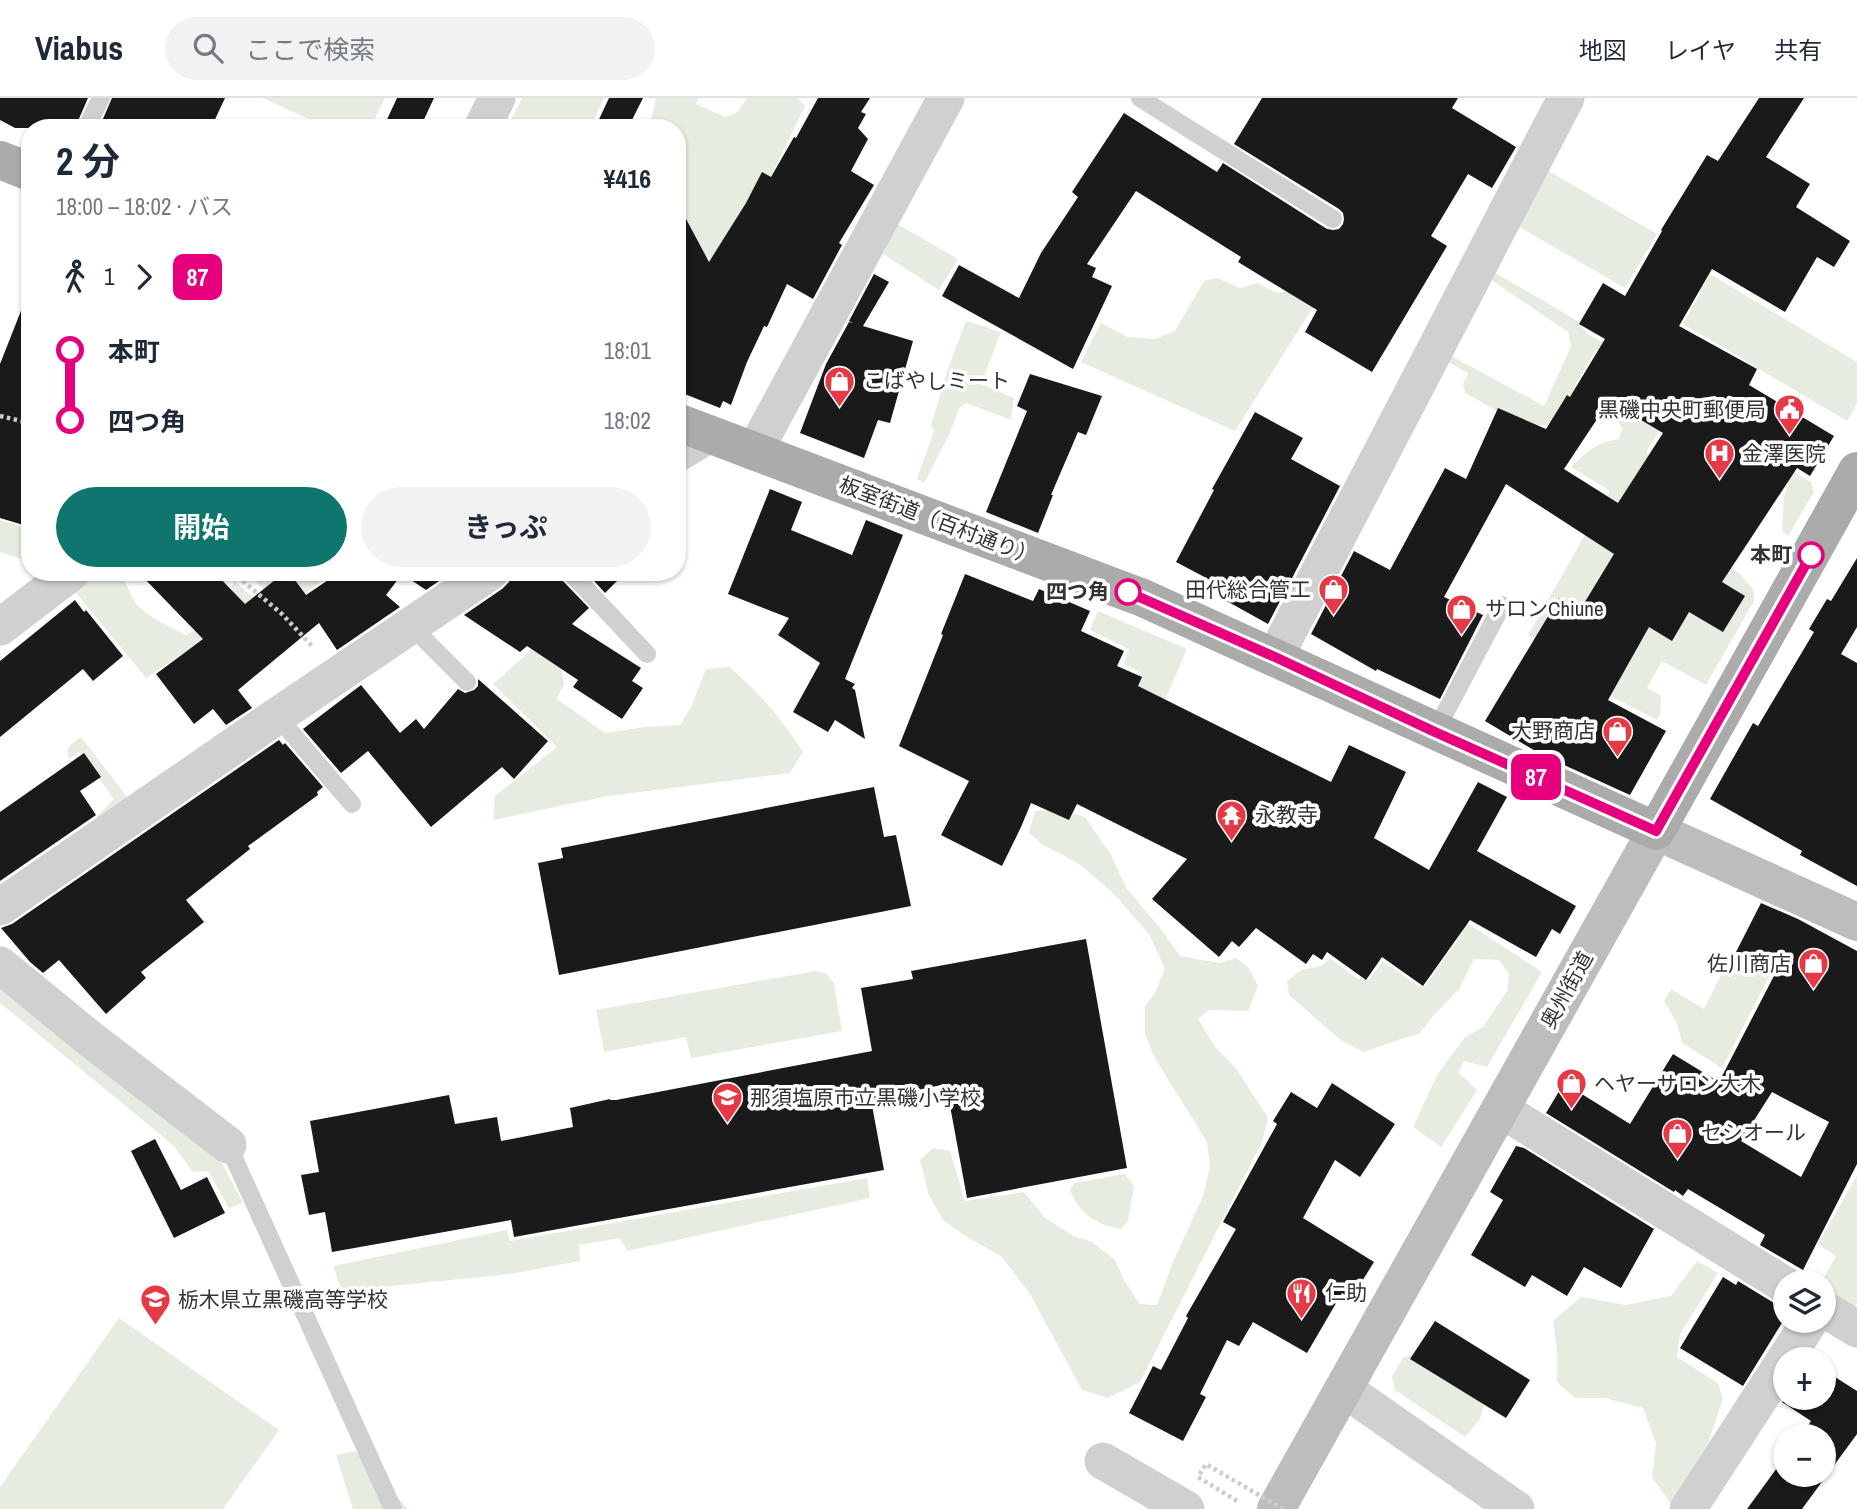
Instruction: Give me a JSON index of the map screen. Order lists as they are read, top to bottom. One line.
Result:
{"streets":{"main road":["板室街道（百村通り）","奥州街道"]},"crossings":[["板室街道（百村通り）","奥州街道"]],"places":{"shop":["こばやしミート","田代総合管工","サロンChiune","大野商店","佐川商店","ヘヤーサロン大木","セシオール"],"public building":["黒磯中央町郵便局"],"hospital":["金澤医院"],"other":["本町","四つ角"],"temple":["永教寺"],"school or university":["那須塩原市立黒磯小学校","栃木県立黒磯高等学校"],"restaurant":["仁助"]},"lines":["bus line 87"],"page":{"header":"Viabus","search":"ここで検索","nav":["地図","レイヤ","共有"],"on_map":"87","heading":["2 分","18:00 – 18:02 · バス","¥416"],"legs":["1","87"],"list":[{"name":"本町","value":"18:01"},{"name":"四つ角","value":"18:02"}],"buttons":["開始","きっぷ"],"map_buttons":["+","−"]}}
